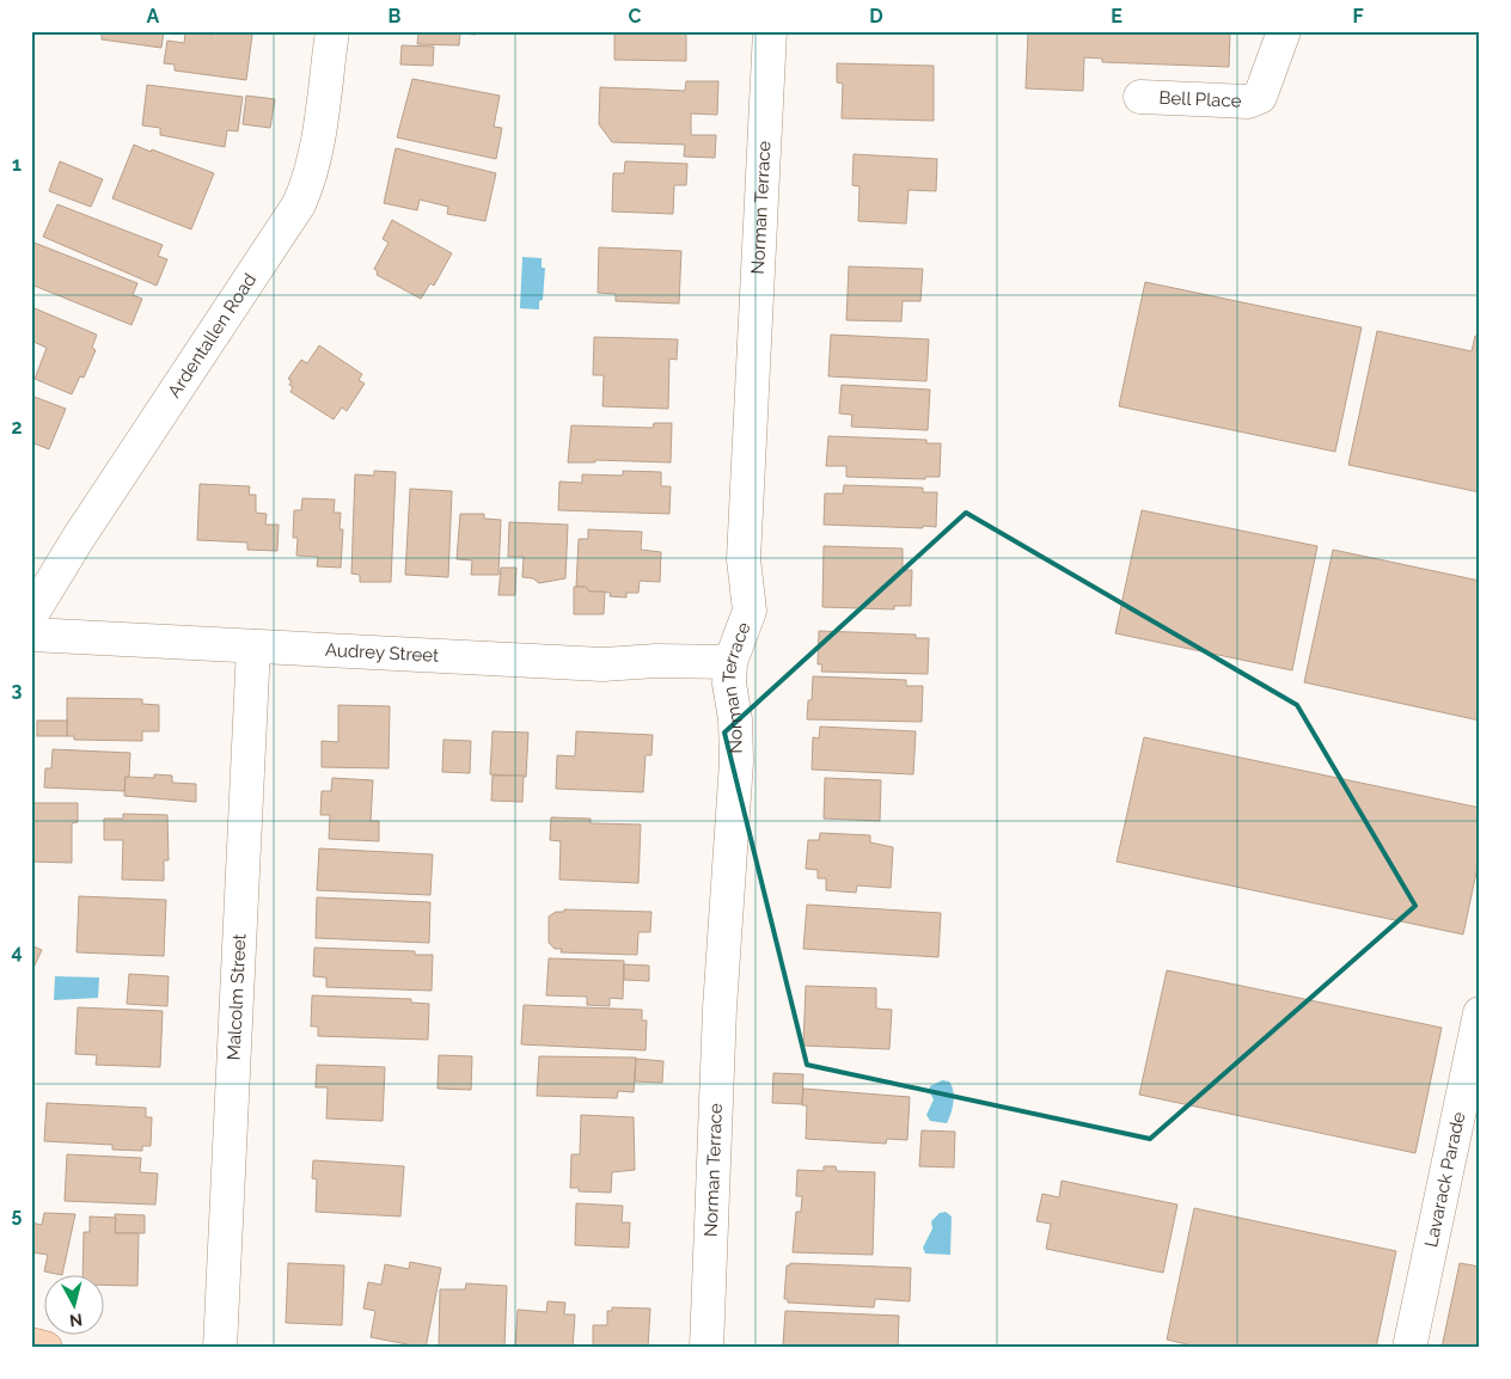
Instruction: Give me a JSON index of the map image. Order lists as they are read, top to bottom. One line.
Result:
{"streets":{"street":["Bell Place","Norman Terrace","Ardentallen Road","Audrey Street","Malcolm Street","Lavarack Parade"]},"crossings":[["Norman Terrace","Audrey Street"],["Audrey Street","Malcolm Street"]],"north":"bottom","grid":{"columns":["A","B","C","D","E","F"],"rows":["1","2","3","4","5"]}}
